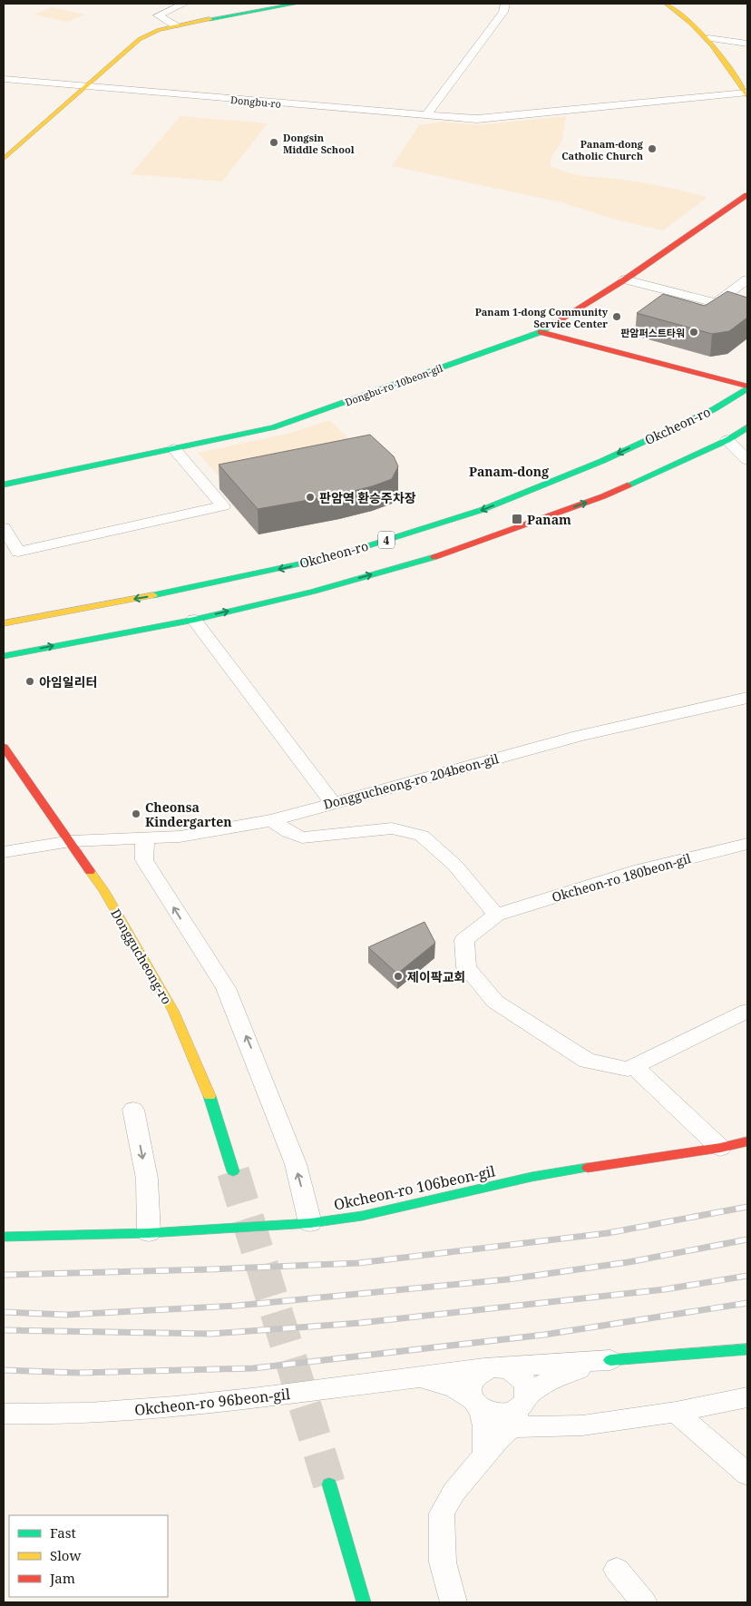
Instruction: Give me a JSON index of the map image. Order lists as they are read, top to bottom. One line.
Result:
{"streets":{"main road":["Dongbu-ro 10beon-gil","Okcheon-ro","4","Donggucheong-ro","Okcheon-ro 106beon-gil"],"street":["Dongbu-ro","Donggucheong-ro 204beon-gil","Okcheon-ro 180beon-gil","Okcheon-ro 96beon-gil"]},"crossings":[["Donggucheong-ro 204beon-gil","Donggucheong-ro"]],"districts":["Panam-dong"],"places":{"other":["Dongsin Middle School","Panam-dong Catholic Church","Panam 1-dong Community Service Center","판암퍼스트타워","판암역 환승주차장","아임일리터","Cheonsa Kindergarten","제이팍교회"],"transit":["Panam"]},"legend":["Fast","Slow","Jam"]}
